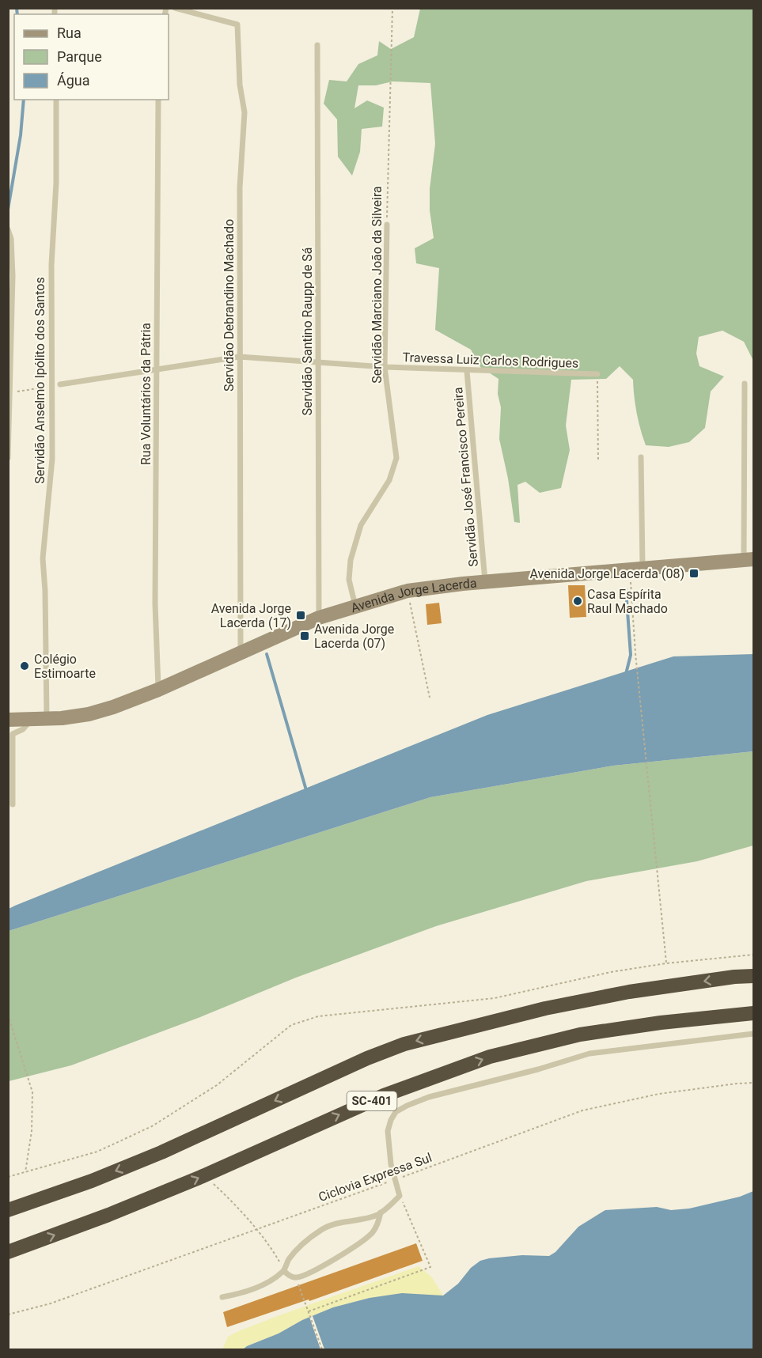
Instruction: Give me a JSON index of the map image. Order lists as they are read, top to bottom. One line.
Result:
{"streets":{"highway":["SC-401"],"main road":["Avenida Jorge Lacerda"],"lane":["Servidão Marciano João da Silveira","Servidão Debrandino Machado","Servidão Santino Raupp de Sá","Travessa Luiz Carlos Rodrigues","Servidão Anselmo Ipólito dos Santos","Rua Voluntários da Pátria","Servidão José Francisco Pereira"],"path":["Ciclovia Expressa Sul"]},"crossings":[["Servidão Marciano João da Silveira","Travessa Luiz Carlos Rodrigues"],["Servidão Marciano João da Silveira","Avenida Jorge Lacerda"],["Servidão Debrandino Machado","Travessa Luiz Carlos Rodrigues"],["Servidão Debrandino Machado","Avenida Jorge Lacerda"],["Servidão Santino Raupp de Sá","Travessa Luiz Carlos Rodrigues"],["Servidão Santino Raupp de Sá","Avenida Jorge Lacerda"],["Travessa Luiz Carlos Rodrigues","Rua Voluntários da Pátria"],["Travessa Luiz Carlos Rodrigues","Servidão José Francisco Pereira"],["Servidão Anselmo Ipólito dos Santos","Avenida Jorge Lacerda"],["Rua Voluntários da Pátria","Avenida Jorge Lacerda"],["Servidão José Francisco Pereira","Avenida Jorge Lacerda"]],"places":{"transit":["Avenida Jorge Lacerda (08)","Avenida Jorge Lacerda (17)","Avenida Jorge Lacerda (07)"],"other":["Casa Espírita Raul Machado","Colégio Estimoarte"]},"legend":["Rua","Parque","Água"]}
